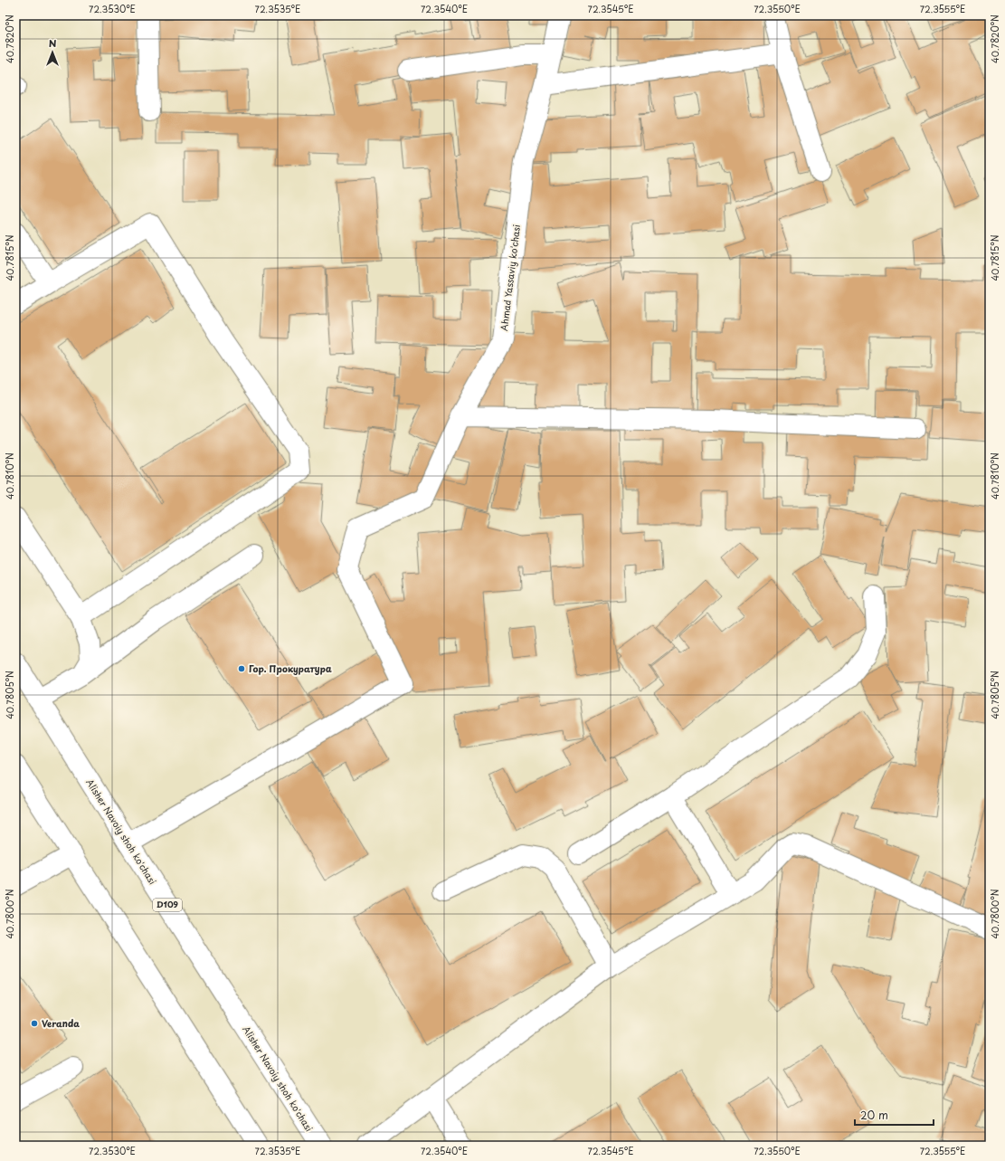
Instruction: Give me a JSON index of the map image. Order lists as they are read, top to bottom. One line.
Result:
{"streets":{"main road":["Ahmad Yassaviy ko'chasi","Alisher Navoiy shoh ko'chasi","D109"]},"crossings":[["Ahmad Yassaviy ko'chasi","Alisher Navoiy shoh ko'chasi"]],"places":["Гор. Прокуратура","Veranda"],"scale_bar":"20 m","north":"top","coordinates":["72.3530°E","72.3535°E","72.3540°E","72.3545°E","72.3550°E","72.3555°E","40.7820°N","40.7815°N","40.7810°N","40.7805°N","40.7800°N"]}
